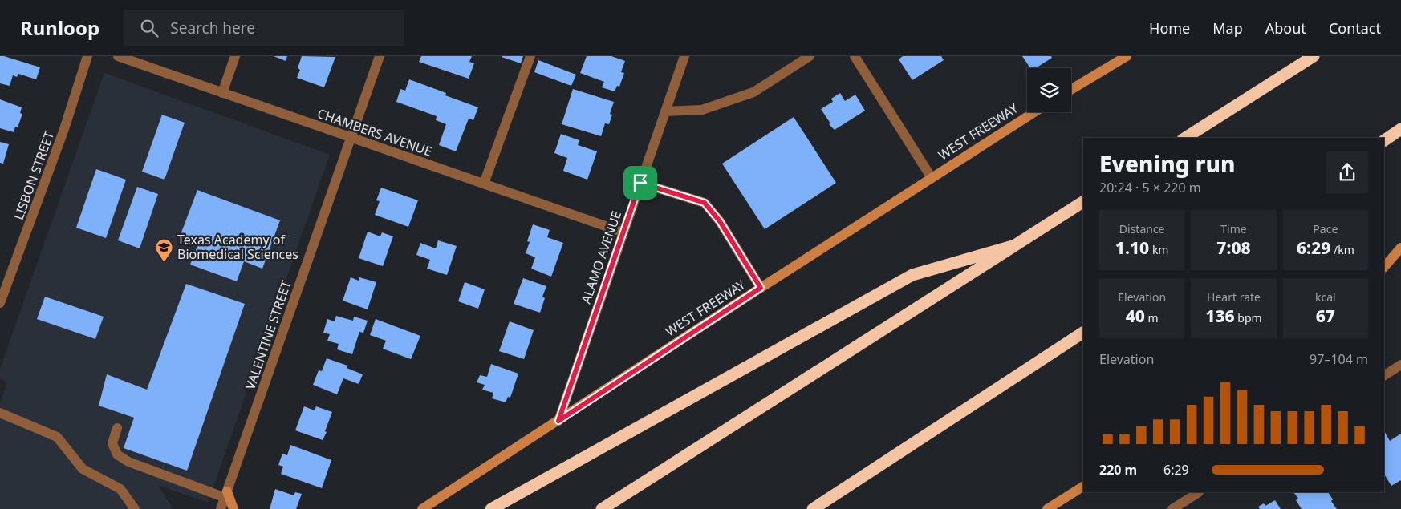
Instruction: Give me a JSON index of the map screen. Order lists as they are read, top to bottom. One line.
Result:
{"streets":{"main road":["WEST FREEWAY"],"street":["CHAMBERS AVENUE","LISBON STREET","ALAMO AVENUE","VALENTINE STREET"]},"crossings":[["WEST FREEWAY","ALAMO AVENUE"],["CHAMBERS AVENUE","ALAMO AVENUE"],["CHAMBERS AVENUE","VALENTINE STREET"]],"places":{"school or university":["Texas Academy of Biomedical Sciences"]},"page":{"header":"Runloop","search":"Search here","nav":["Home","Map","About","Contact"],"heading":["Evening run","20:24 · 5 × 220 m"],"stats":[["Distance","1.10 km"],["Time","7:08"],["Pace","6:29 /km"],["Elevation","40 m"],["Heart rate","136 bpm"],["kcal","67"]],"chart":["Elevation","97–104 m"],"list":[{"name":"220 m","note":"6:29"}]}}
